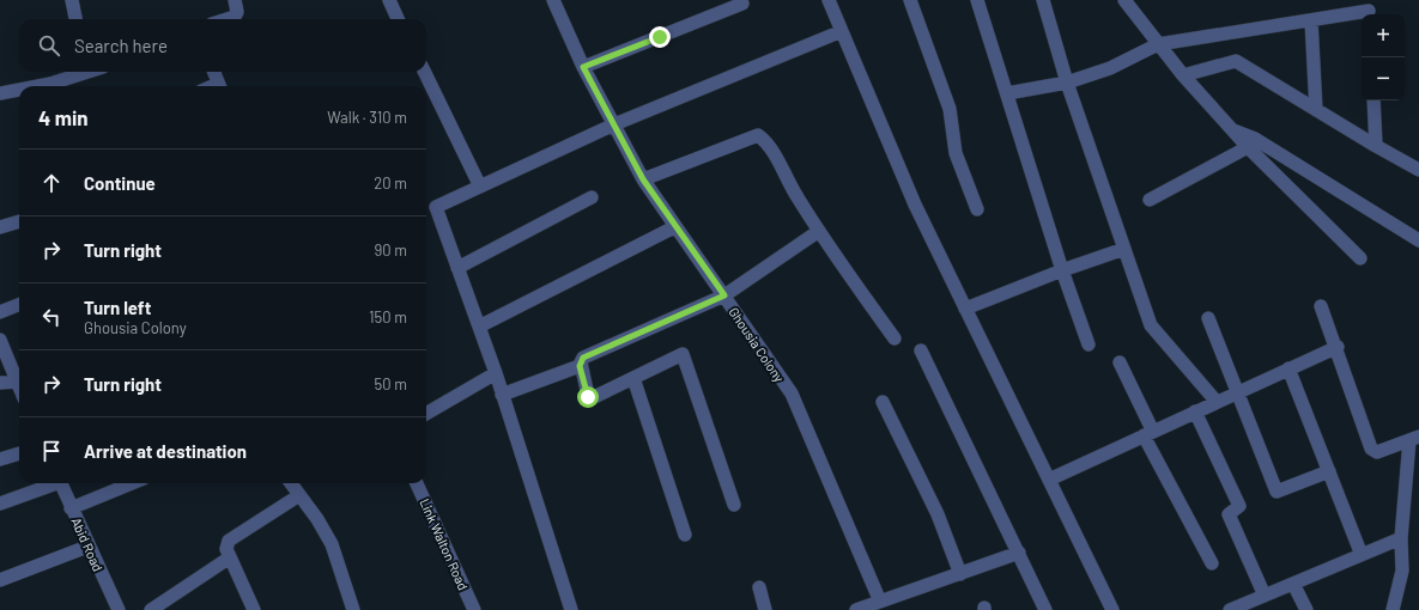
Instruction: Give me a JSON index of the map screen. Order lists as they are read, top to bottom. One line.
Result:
{"streets":{"street":["Ghousia Colony","Abid Road","Link Walton Road"]},"page":{"map_buttons":["+","−"],"search":"Search here","heading":["4 min","Walk · 310 m"],"list":[["Continue","20 m"],["Turn right","90 m"],["Turn left","Ghousia Colony","150 m"],["Turn right","50 m"],"Arrive at destination"]}}
